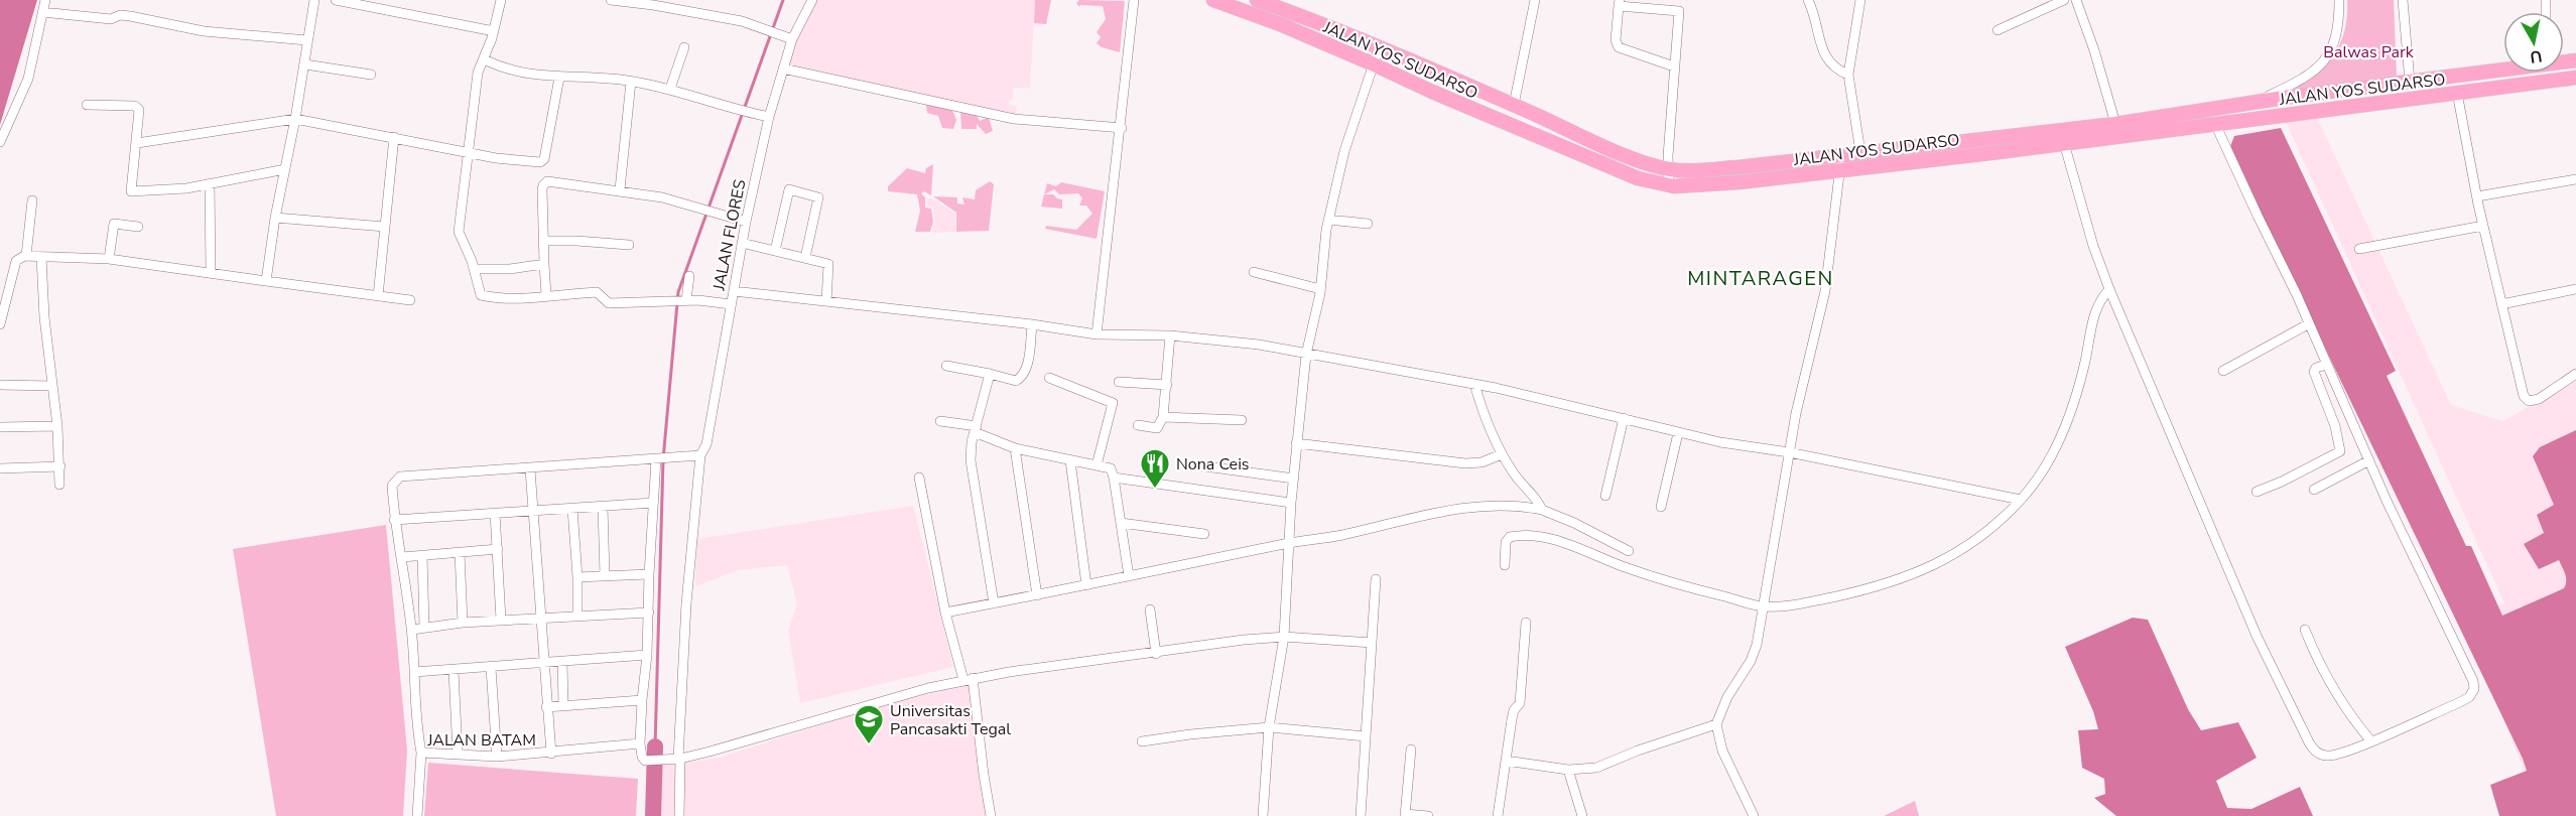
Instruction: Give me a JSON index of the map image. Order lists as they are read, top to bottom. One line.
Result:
{"streets":{"highway":["JALAN YOS SUDARSO"],"street":["JALAN FLORES","JALAN BATAM"]},"districts":["MINTARAGEN"],"parks":["Balwas Park"],"places":{"restaurant":["Nona Ceis"],"school or university":["Universitas Pancasakti Tegal"]},"north":"bottom"}
